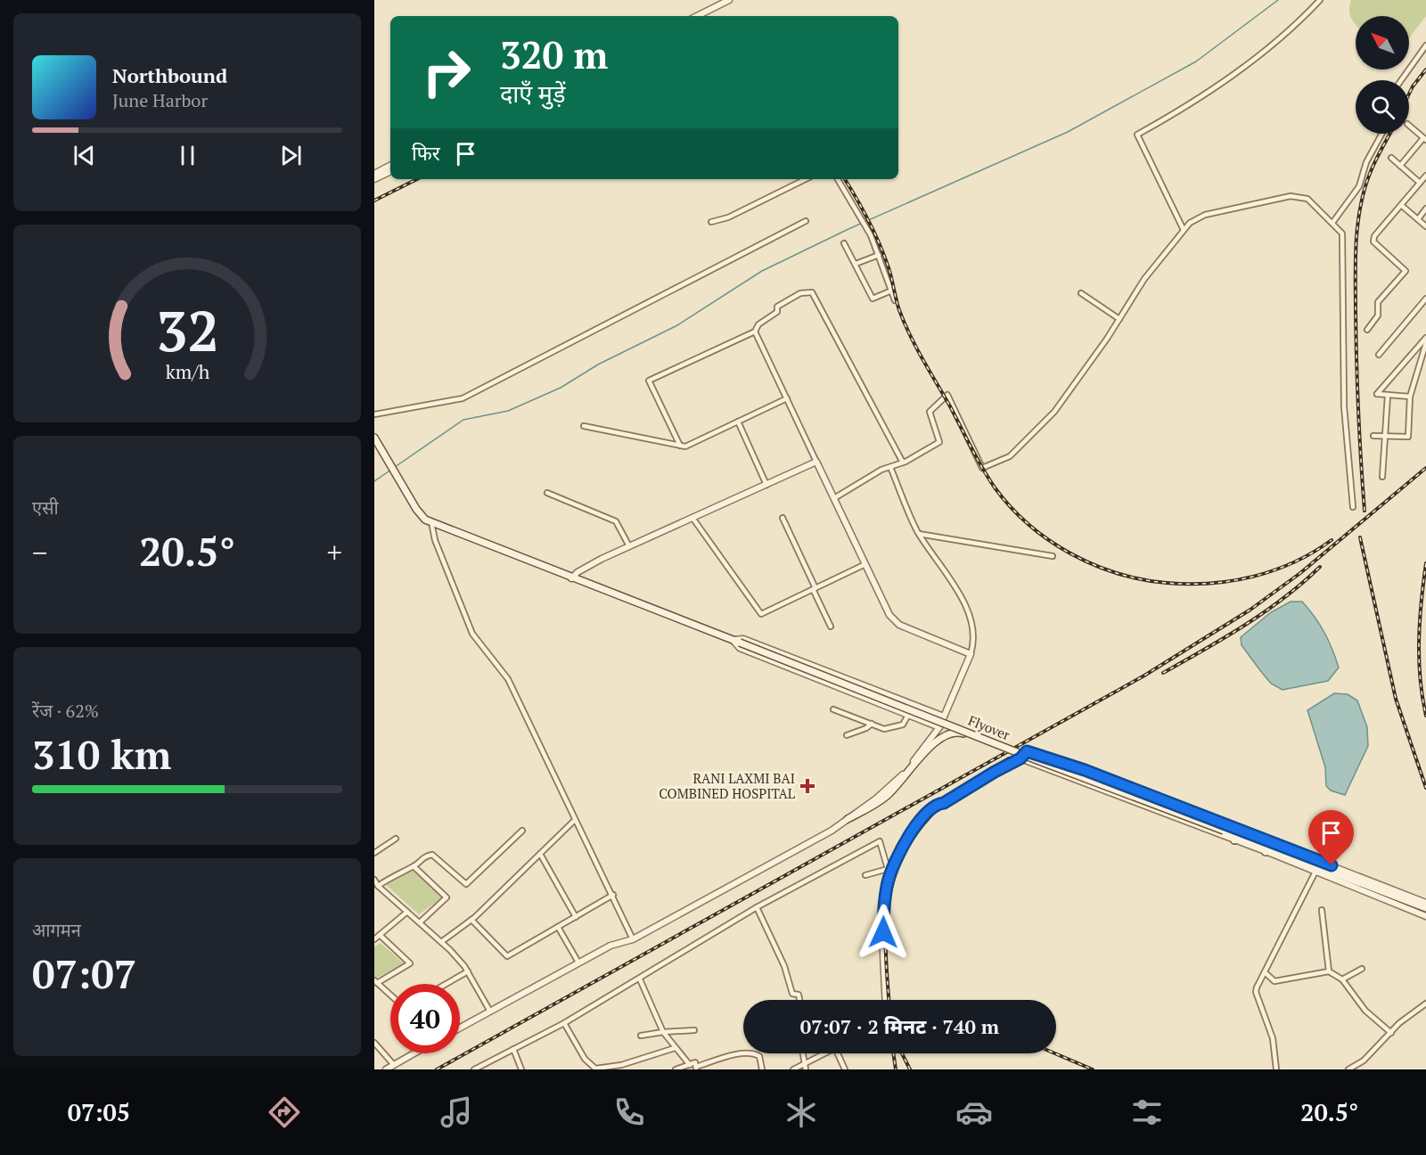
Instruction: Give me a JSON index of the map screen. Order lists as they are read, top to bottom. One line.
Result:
{"streets":{"main road":["Flyover"]},"places":{"health":["RANI LAXMI BAI COMBINED HOSPITAL"]},"north":"top left","page":{"turn":["320 m","दाएँ मुड़ें"],"song":["Northbound","June Harbor"],"then":"फिर","tile":["एसी",["रेंज · 62%","310 km"],["आगमन","07:07"]],"heat":["−","20.5°","+"],"limit":"40","trip":"07:07 · 2 मिनट · 740 m","tabs":["07:05","20.5°"],"gauge":["32","km/h"]}}
